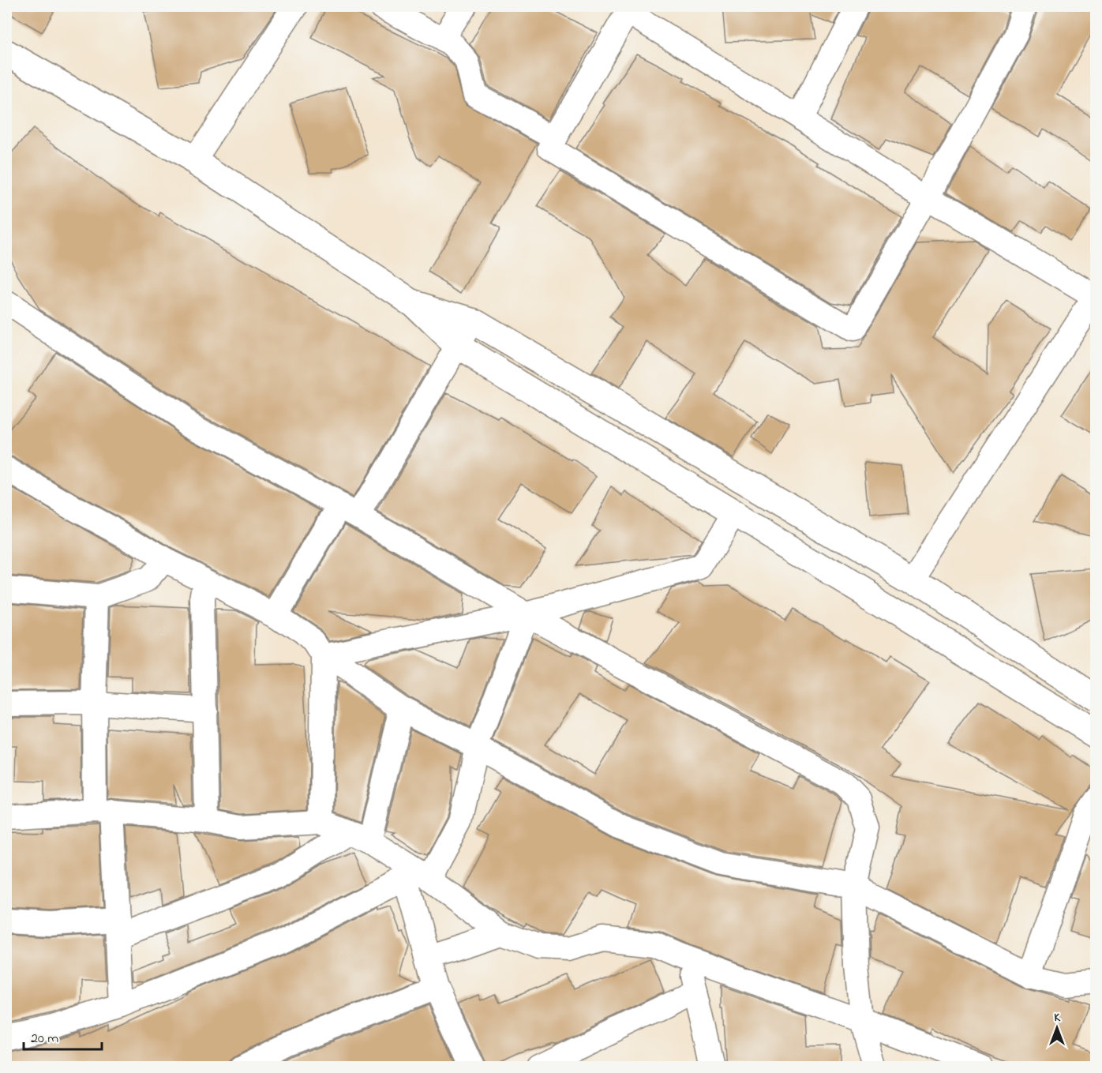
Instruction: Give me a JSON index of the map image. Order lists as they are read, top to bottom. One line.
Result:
{"scale_bar":"20 m","north":"top"}
